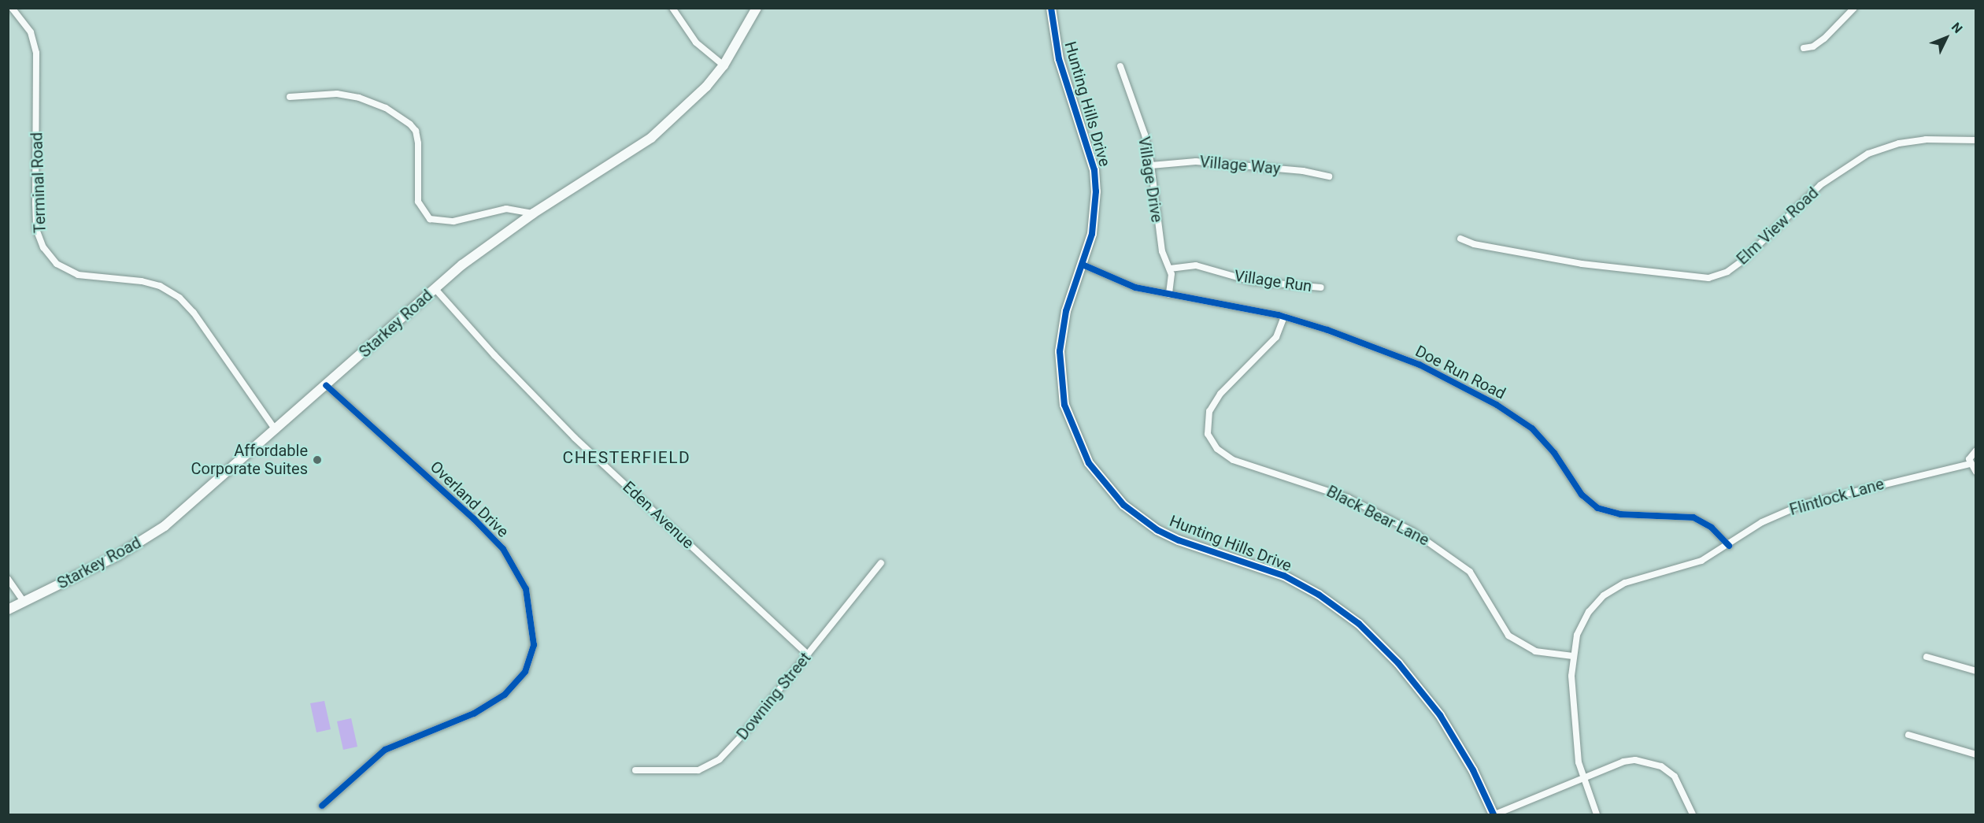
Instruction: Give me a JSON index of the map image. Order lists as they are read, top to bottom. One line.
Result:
{"streets":{"street":["Hunting Hills Drive","Village Way","Village Drive","Terminal Road","Elm View Road","Village Run","Starkey Road","Doe Run Road","Flintlock Lane","Overland Drive","Eden Avenue","Black Bear Lane","Downing Street"]},"crossings":[["Hunting Hills Drive","Doe Run Road"],["Village Way","Village Drive"],["Village Drive","Village Run"],["Village Drive","Doe Run Road"],["Terminal Road","Starkey Road"],["Starkey Road","Overland Drive"],["Starkey Road","Eden Avenue"],["Doe Run Road","Flintlock Lane"],["Doe Run Road","Black Bear Lane"],["Flintlock Lane","Black Bear Lane"],["Eden Avenue","Downing Street"]],"districts":["CHESTERFIELD"],"places":["Affordable Corporate Suites"],"north":"top right"}
